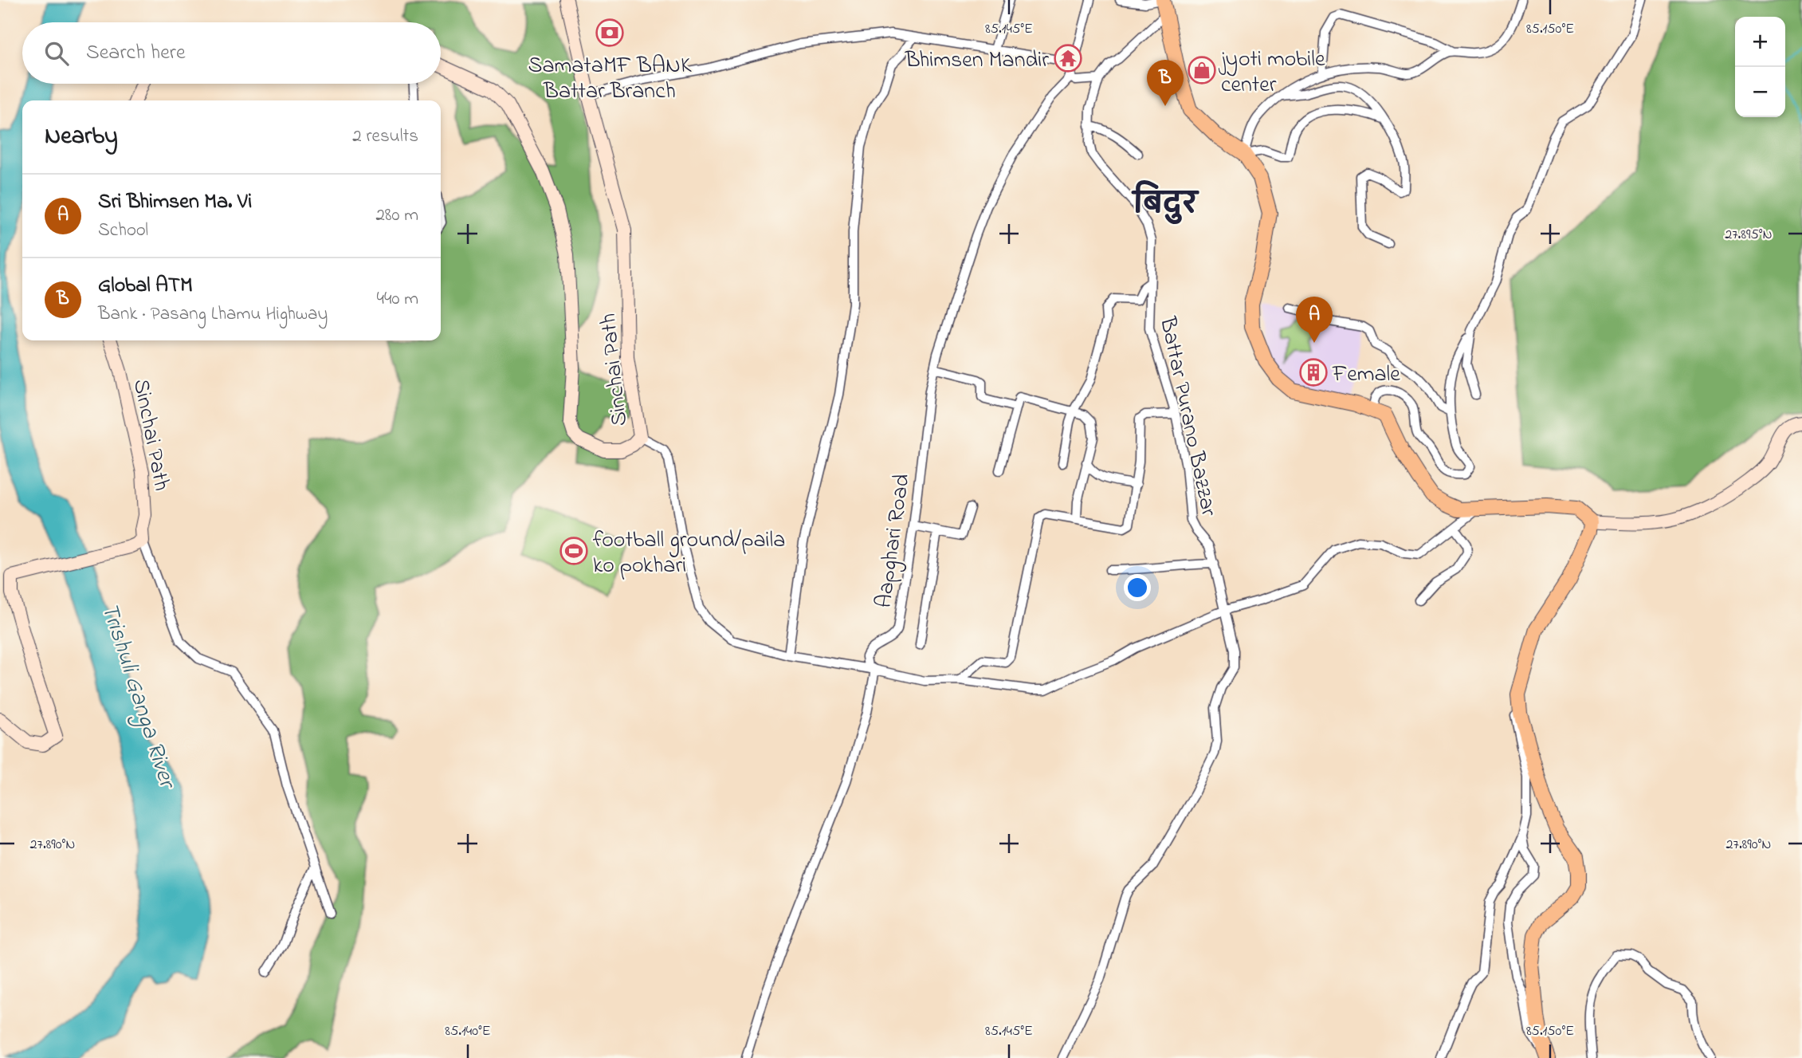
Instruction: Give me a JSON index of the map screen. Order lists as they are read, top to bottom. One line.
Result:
{"streets":{"street":["Sinchai Path","Battar Purano Bazzar","Aapghari Road"]},"districts":["बिदुर"],"water":["Trishuli Ganga River"],"places":{"bank":["SamataMF BANK Battar Branch"],"temple":["Bhimsen Mandir"],"shop":["jyoti mobile center"],"building":["Female"],"sports":["football ground/paila ko pokhari"]},"page":{"map_buttons":["+","−"],"search":"Search here","pins":["B","A"],"heading":["Nearby","2 results"],"list":[{"mark":"A","name":"Sri Bhimsen Ma. Vi","note":"School","value":"280 m"},{"mark":"B","name":"Global ATM","note":"Bank · Pasang Lhamu Highway","value":"440 m"}]},"coordinates":["85.145°E","85.150°E","27.895°N","27.890°N","85.140°E"]}
